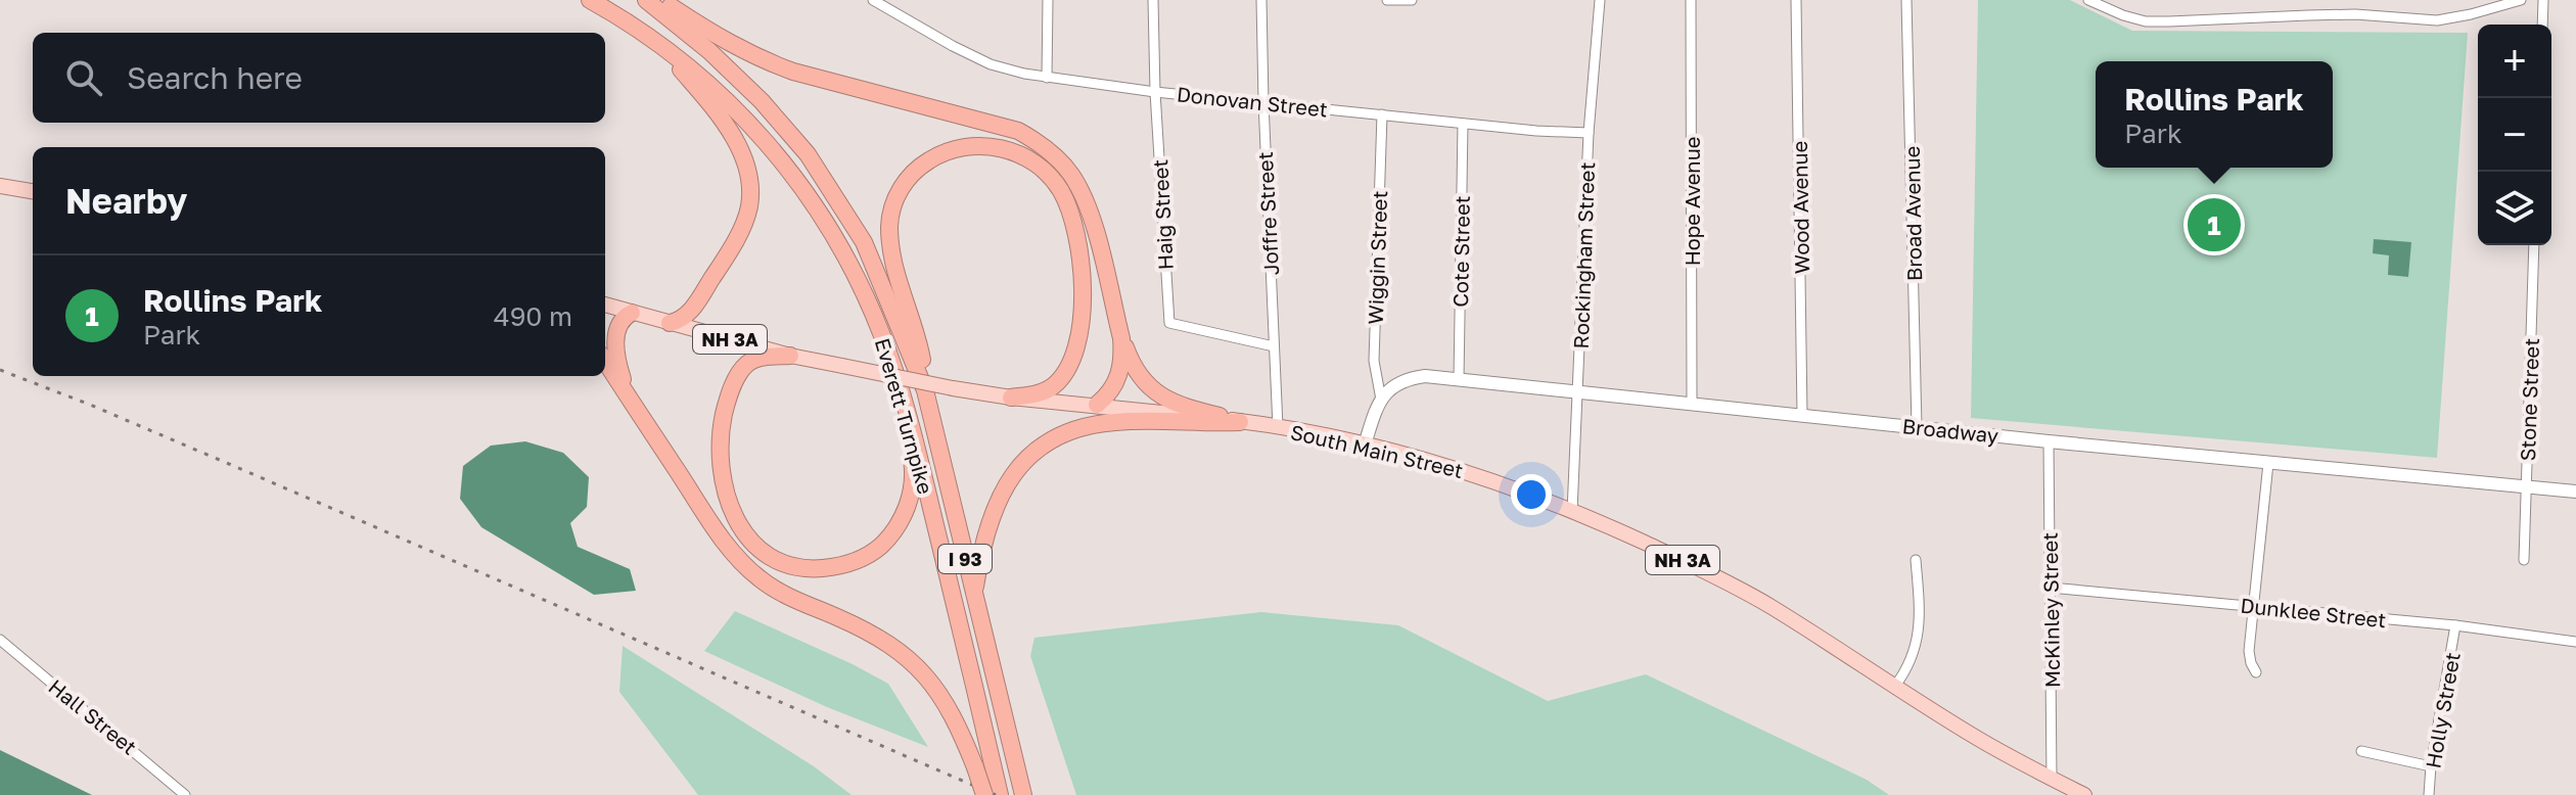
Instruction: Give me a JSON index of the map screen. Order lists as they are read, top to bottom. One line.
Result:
{"streets":{"highway":["Everett Turnpike","I 93"],"main road":["NH 3A","South Main Street"],"street":["Donovan Street","Hope Avenue","Wood Avenue","Joffre Street","Broad Avenue","Haig Street","Cote Street","Rockingham Street","Wiggin Street","Stone Street","Broadway","McKinley Street","Dunklee Street","Holly Street","Hall Street"]},"crossings":[["Donovan Street","Joffre Street"],["Donovan Street","Haig Street"],["Donovan Street","Cote Street"],["Donovan Street","Rockingham Street"],["Donovan Street","Wiggin Street"],["Hope Avenue","Broadway"],["Wood Avenue","Broadway"],["Joffre Street","Haig Street"],["Joffre Street","South Main Street"],["Broad Avenue","Broadway"],["Cote Street","Broadway"],["Rockingham Street","Broadway"],["Rockingham Street","South Main Street"],["Wiggin Street","Broadway"],["Stone Street","Broadway"],["Broadway","McKinley Street"],["South Main Street","McKinley Street"],["McKinley Street","Dunklee Street"],["Dunklee Street","Holly Street"]],"page":{"map_buttons":["+","−"],"search":"Search here","popup":["Rollins Park","Park"],"heading":"Nearby","pins":"1","list":[{"mark":"1","name":"Rollins Park","note":"Park","value":"490 m"}]}}
